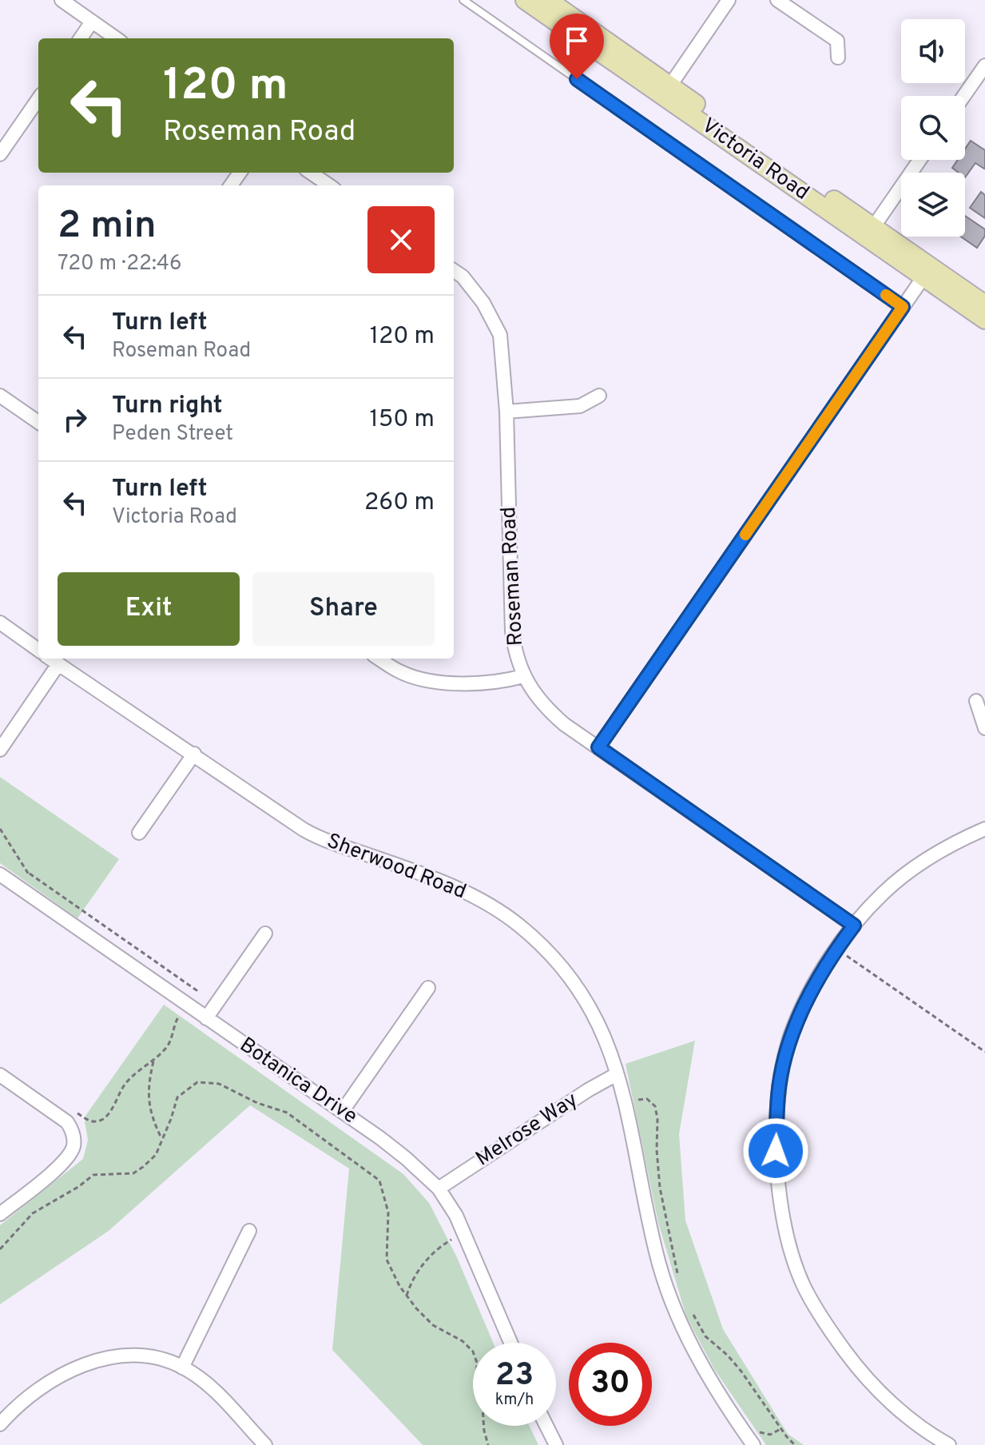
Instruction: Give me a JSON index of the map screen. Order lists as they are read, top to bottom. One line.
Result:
{"streets":{"main road":["Victoria Road"],"street":["Roseman Road","Sherwood Road","Botanica Drive","Melrose Way"]},"crossings":[["Sherwood Road","Melrose Way"],["Botanica Drive","Melrose Way"]],"page":{"turn":["120 m","Roseman Road"],"heading":["2 min","720 m · 22:46"],"list":[{"name":"Turn left","note":"Roseman Road","value":"120 m"},{"name":"Turn right","note":"Peden Street","value":"150 m"},{"name":"Turn left","note":"Victoria Road","value":"260 m"}],"buttons":["Exit","Share"],"speed":"23 km/h","limit":"30"}}
